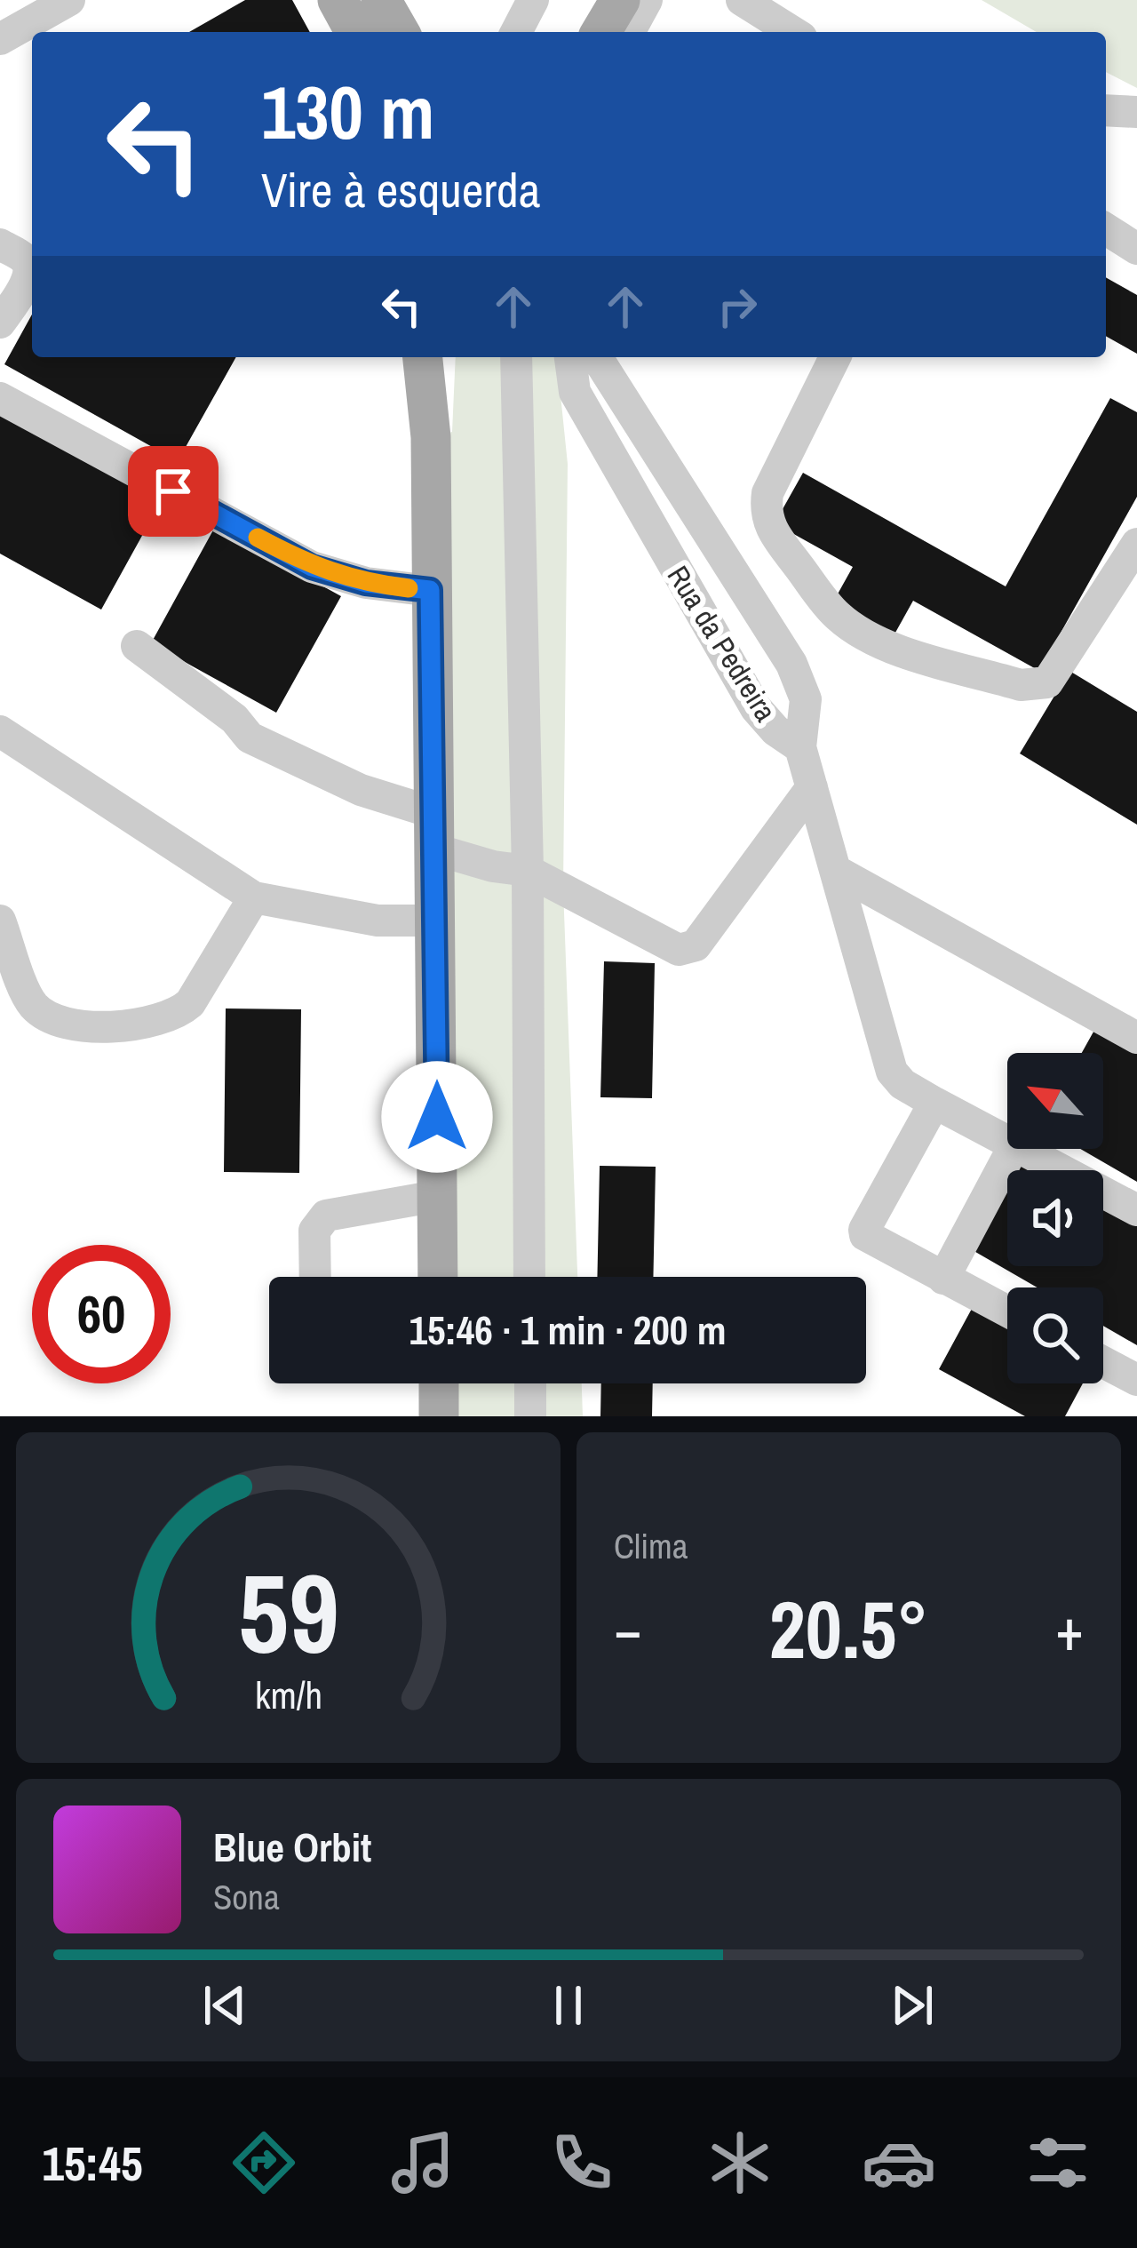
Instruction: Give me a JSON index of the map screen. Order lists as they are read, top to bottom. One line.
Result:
{"streets":{"lane":["Rua da Pedreira"]},"north":"top left","page":{"turn":["130 m","Vire à esquerda"],"limit":"60","trip":"15:46 · 1 min · 200 m","tile":"Clima","heat":["−","20.5°","+"],"song":["Blue Orbit","Sona"],"tabs":"15:45","gauge":["59","km/h"]}}
